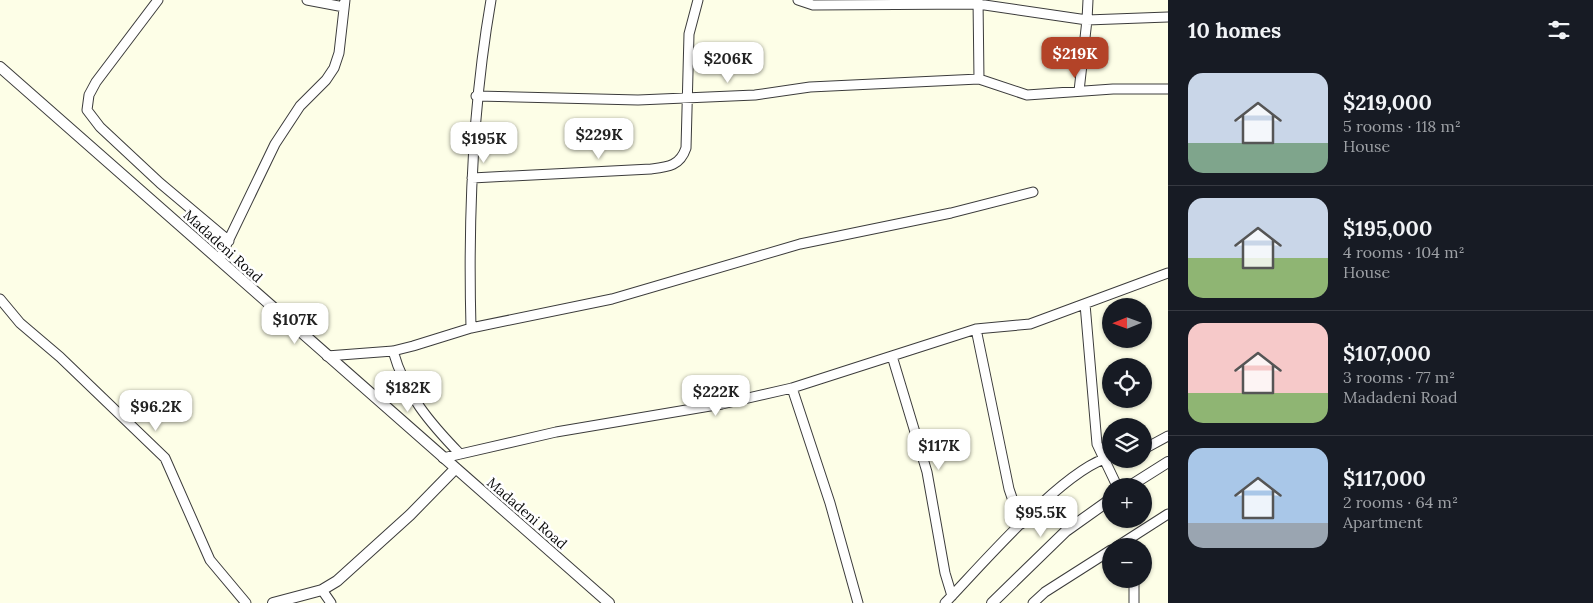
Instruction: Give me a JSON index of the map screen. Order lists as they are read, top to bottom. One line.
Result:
{"streets":{"street":["Madadeni Road"]},"north":"left","page":{"heading":"10 homes","price":["$219K","$206K","$229K","$195K","$107K","$182K","$222K","$96.2K","$117K","$95.5K"],"list":[{"name":"$219,000","note":"5 rooms · 118 m² · House"},{"name":"$195,000","note":"4 rooms · 104 m² · House"},{"name":"$107,000","note":"3 rooms · 77 m² · Madadeni Road"},{"name":"$117,000","note":"2 rooms · 64 m² · Apartment"}],"map_buttons":["+","−"]}}
